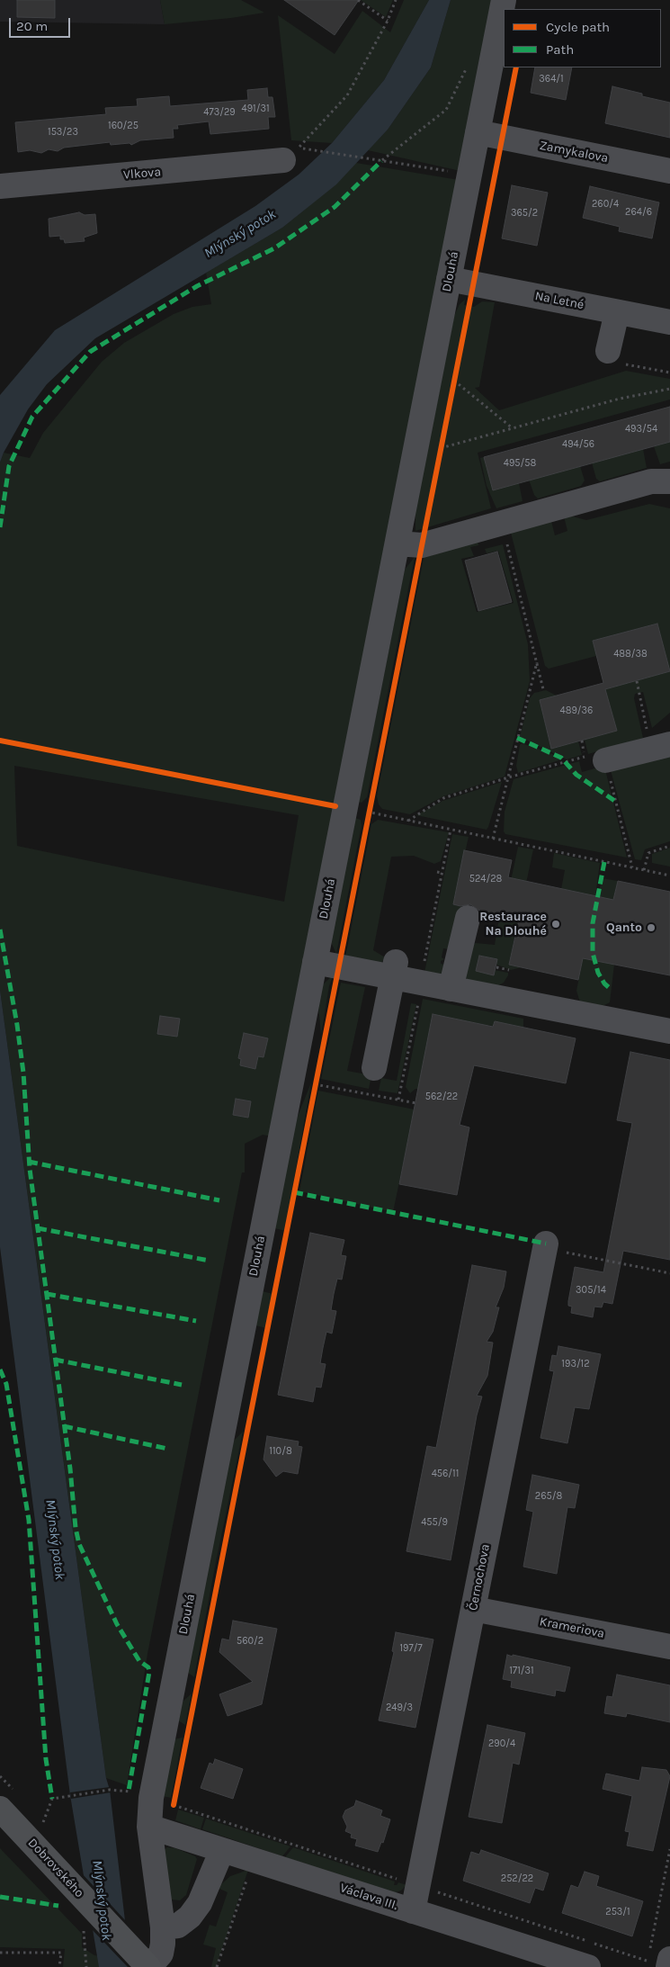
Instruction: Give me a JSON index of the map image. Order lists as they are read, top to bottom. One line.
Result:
{"streets":{"main road":["Dobrovského"],"street":["Zamykalova","Vlkova","Dlouhá","Na Letné","Černochova","Krameriova","Václava III."]},"crossings":[["Zamykalova","Dlouhá"],["Dlouhá","Na Letné"],["Dlouhá","Dobrovského"],["Dlouhá","Václava III."],["Černochova","Krameriova"],["Černochova","Václava III."]],"water":["Mlýnský potok"],"places":["Restaurace Na Dlouhé","Qanto"],"house_numbers":["364/1","491/31","473/29","160/25","153/23","260/4","264/6","365/2","493/54","494/56","495/58","488/38","489/36","524/28","562/22","305/14","193/12","110/8","456/11","265/8","455/9","560/2","197/7","171/31","249/3","290/4","252/22","253/1"],"legend":["Cycle path","Path"],"scale_bar":"20 m"}
